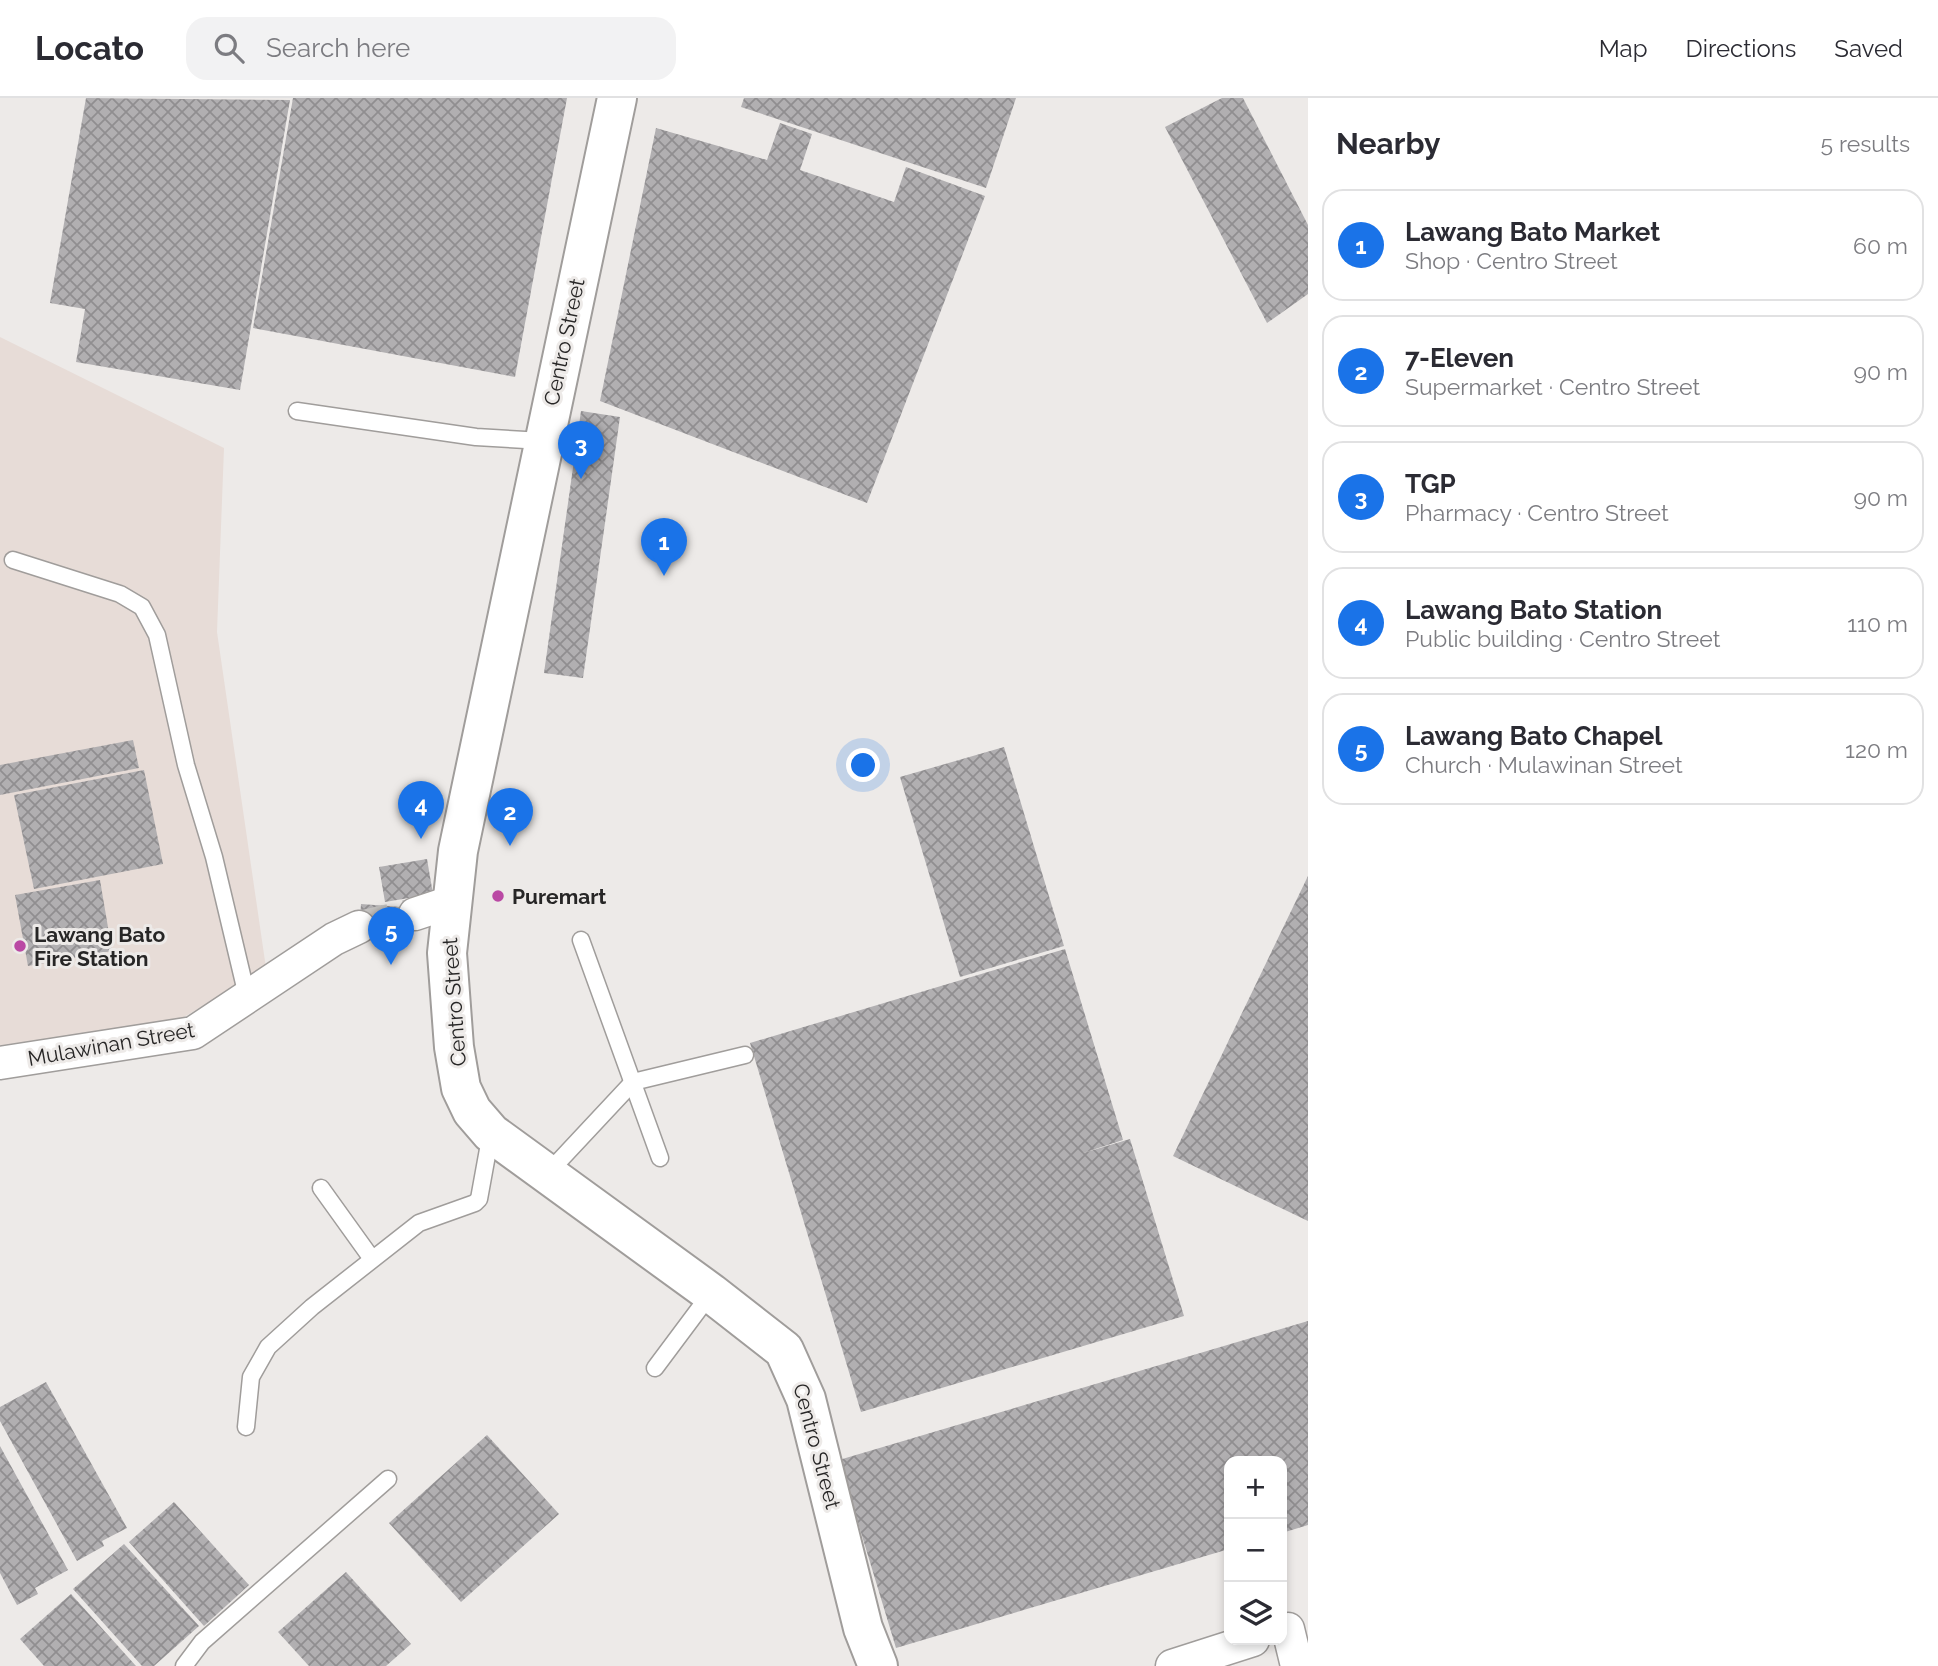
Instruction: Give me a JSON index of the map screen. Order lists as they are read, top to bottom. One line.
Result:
{"streets":{"main road":["Centro Street"],"street":["Mulawinan Street"]},"places":["Puremart","Lawang Bato Fire Station"],"page":{"header":"Locato","search":"Search here","nav":["Map","Directions","Saved"],"heading":["Nearby","5 results"],"list":[{"mark":"1","name":"Lawang Bato Market","note":"Shop · Centro Street","value":"60 m"},{"mark":"2","name":"7-Eleven","note":"Supermarket · Centro Street","value":"90 m"},{"mark":"3","name":"TGP","note":"Pharmacy · Centro Street","value":"90 m"},{"mark":"4","name":"Lawang Bato Station","note":"Public building · Centro Street","value":"110 m"},{"mark":"5","name":"Lawang Bato Chapel","note":"Church · Mulawinan Street","value":"120 m"}],"pins":["3","1","4","2","5"],"map_buttons":["+","−"]}}
